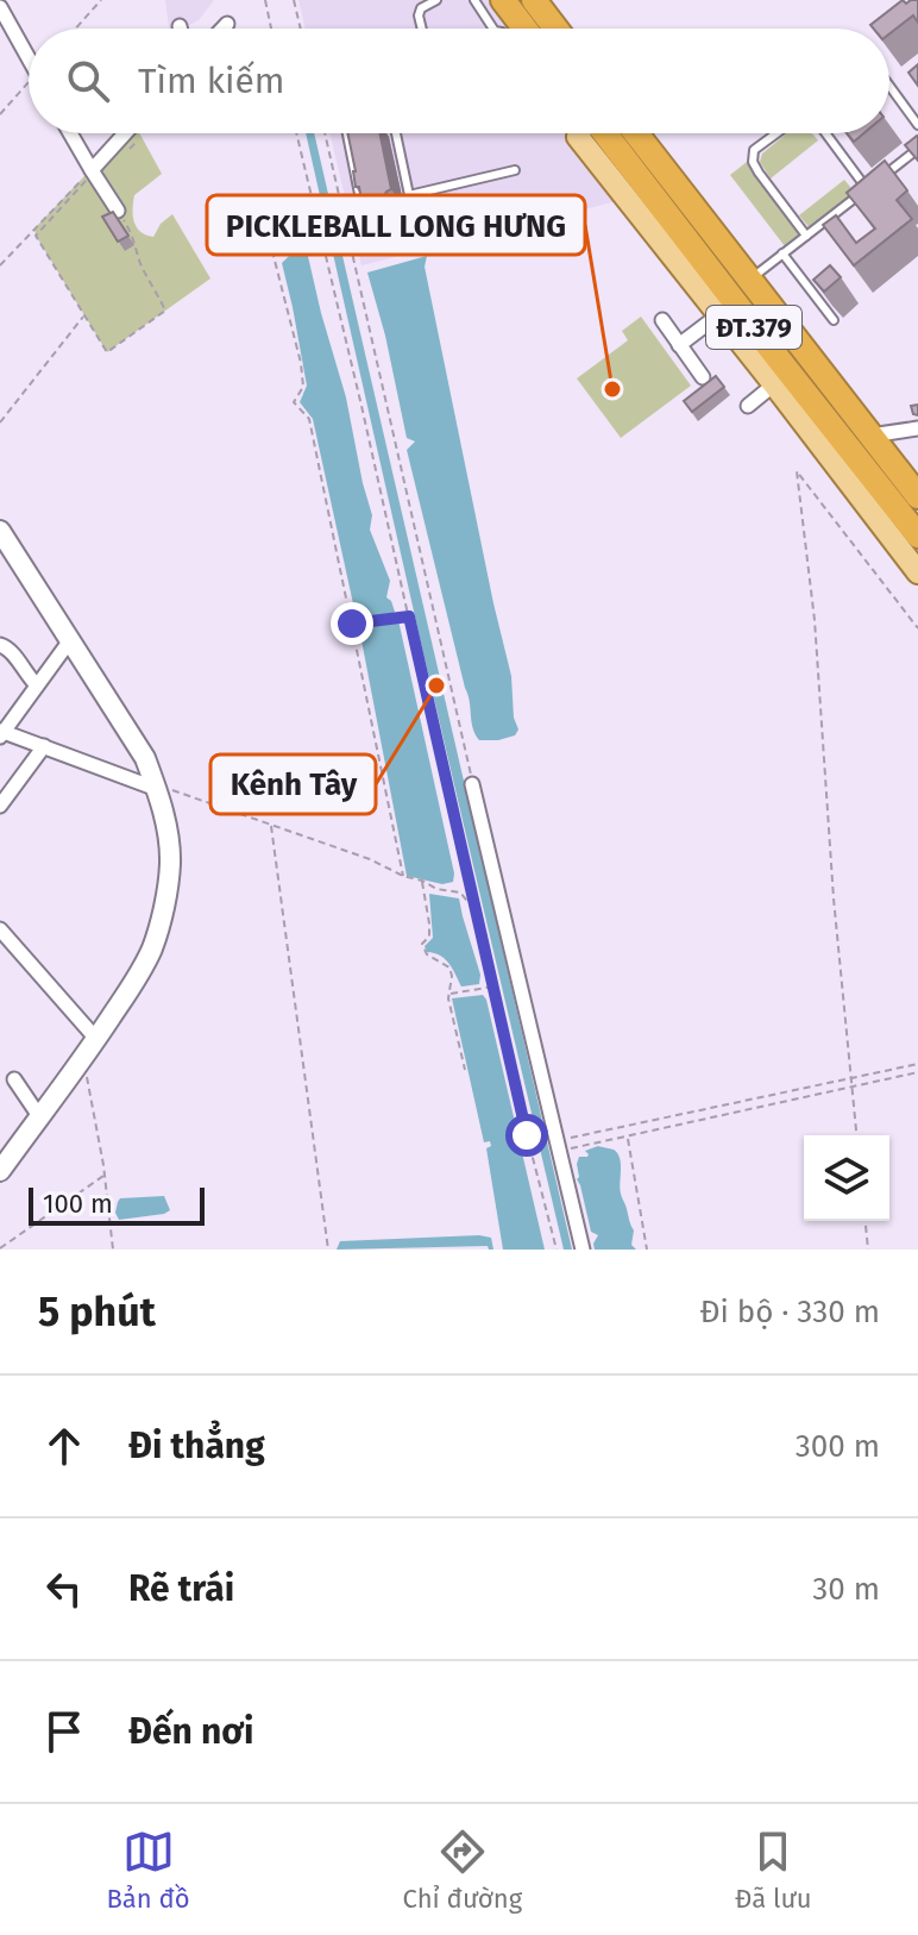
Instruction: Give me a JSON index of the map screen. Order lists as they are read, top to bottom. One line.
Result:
{"streets":{"highway":["ĐT.379"]},"places":["PICKLEBALL LONG HƯNG","Kênh Tây"],"scale_bar":"100 m","page":{"search":"Tìm kiếm","scale":"100 m","heading":["5 phút","Đi bộ · 330 m"],"list":[["Đi thẳng","300 m"],["Rẽ trái","30 m"],"Đến nơi"],"nav":["Bản đồ","Chỉ đường","Đã lưu"]}}
